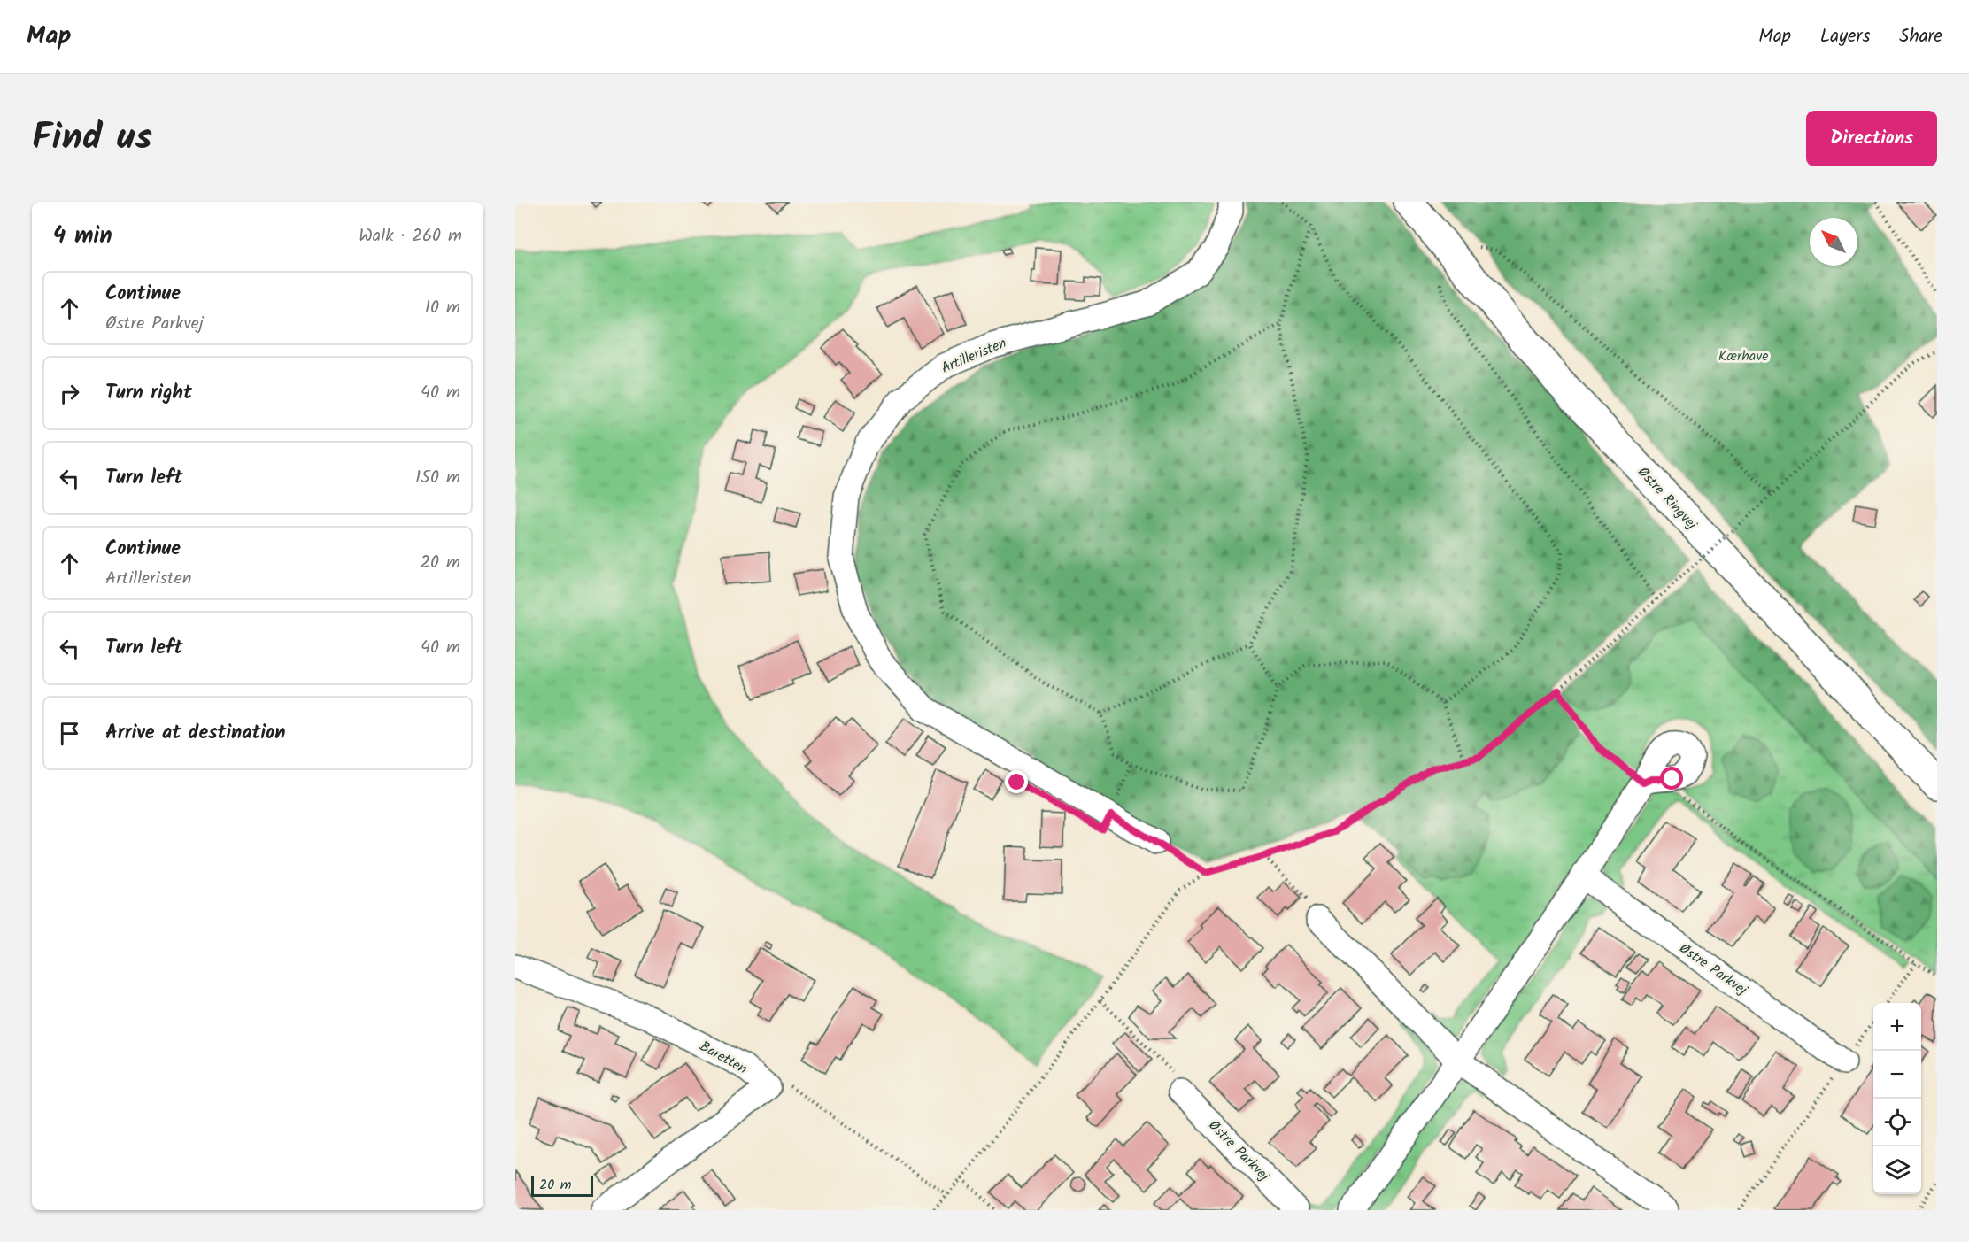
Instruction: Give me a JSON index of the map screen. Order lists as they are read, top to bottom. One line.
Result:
{"streets":{"main road":["Østre Ringvej"],"street":["Artilleristen","Østre Parkvej","Baretten"]},"parks":["Kærhave"],"scale_bar":"20 m","north":"top left","page":{"header":"Map","nav":["Map","Layers","Share"],"title":"Find us","buttons":"Directions","heading":["4 min","Walk · 260 m"],"list":[["Continue","Østre Parkvej","10 m"],["Turn right","40 m"],["Turn left","150 m"],["Continue","Artilleristen","20 m"],["Turn left","40 m"],"Arrive at destination"],"map_buttons":["+","−"],"scale":"20 m"}}
